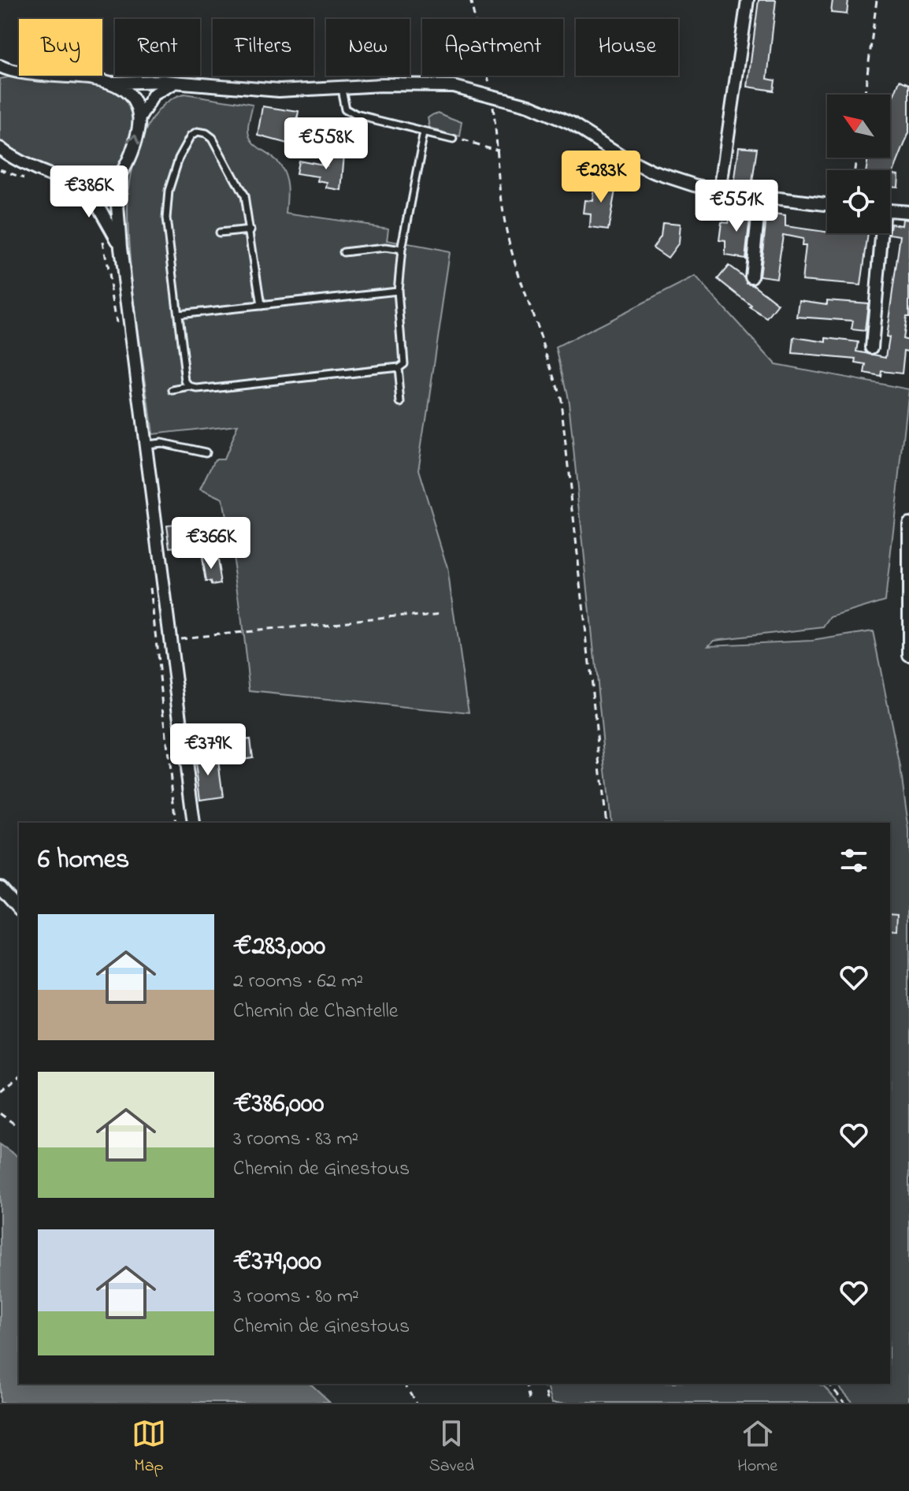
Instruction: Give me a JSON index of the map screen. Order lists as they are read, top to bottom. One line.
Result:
{"north":"top left","page":{"chip":["Buy","Rent","Filters","New","Apartment","House"],"price":["€558K","€283K","€386K","€551K","€366K","€379K"],"heading":"6 homes","list":[{"name":"€283,000","note":"2 rooms · 62 m² · Chemin de Chantelle"},{"name":"€386,000","note":"3 rooms · 83 m² · Chemin de Ginestous"},{"name":"€379,000","note":"3 rooms · 80 m² · Chemin de Ginestous"}],"tabs":["Map","Saved","Home"]}}
